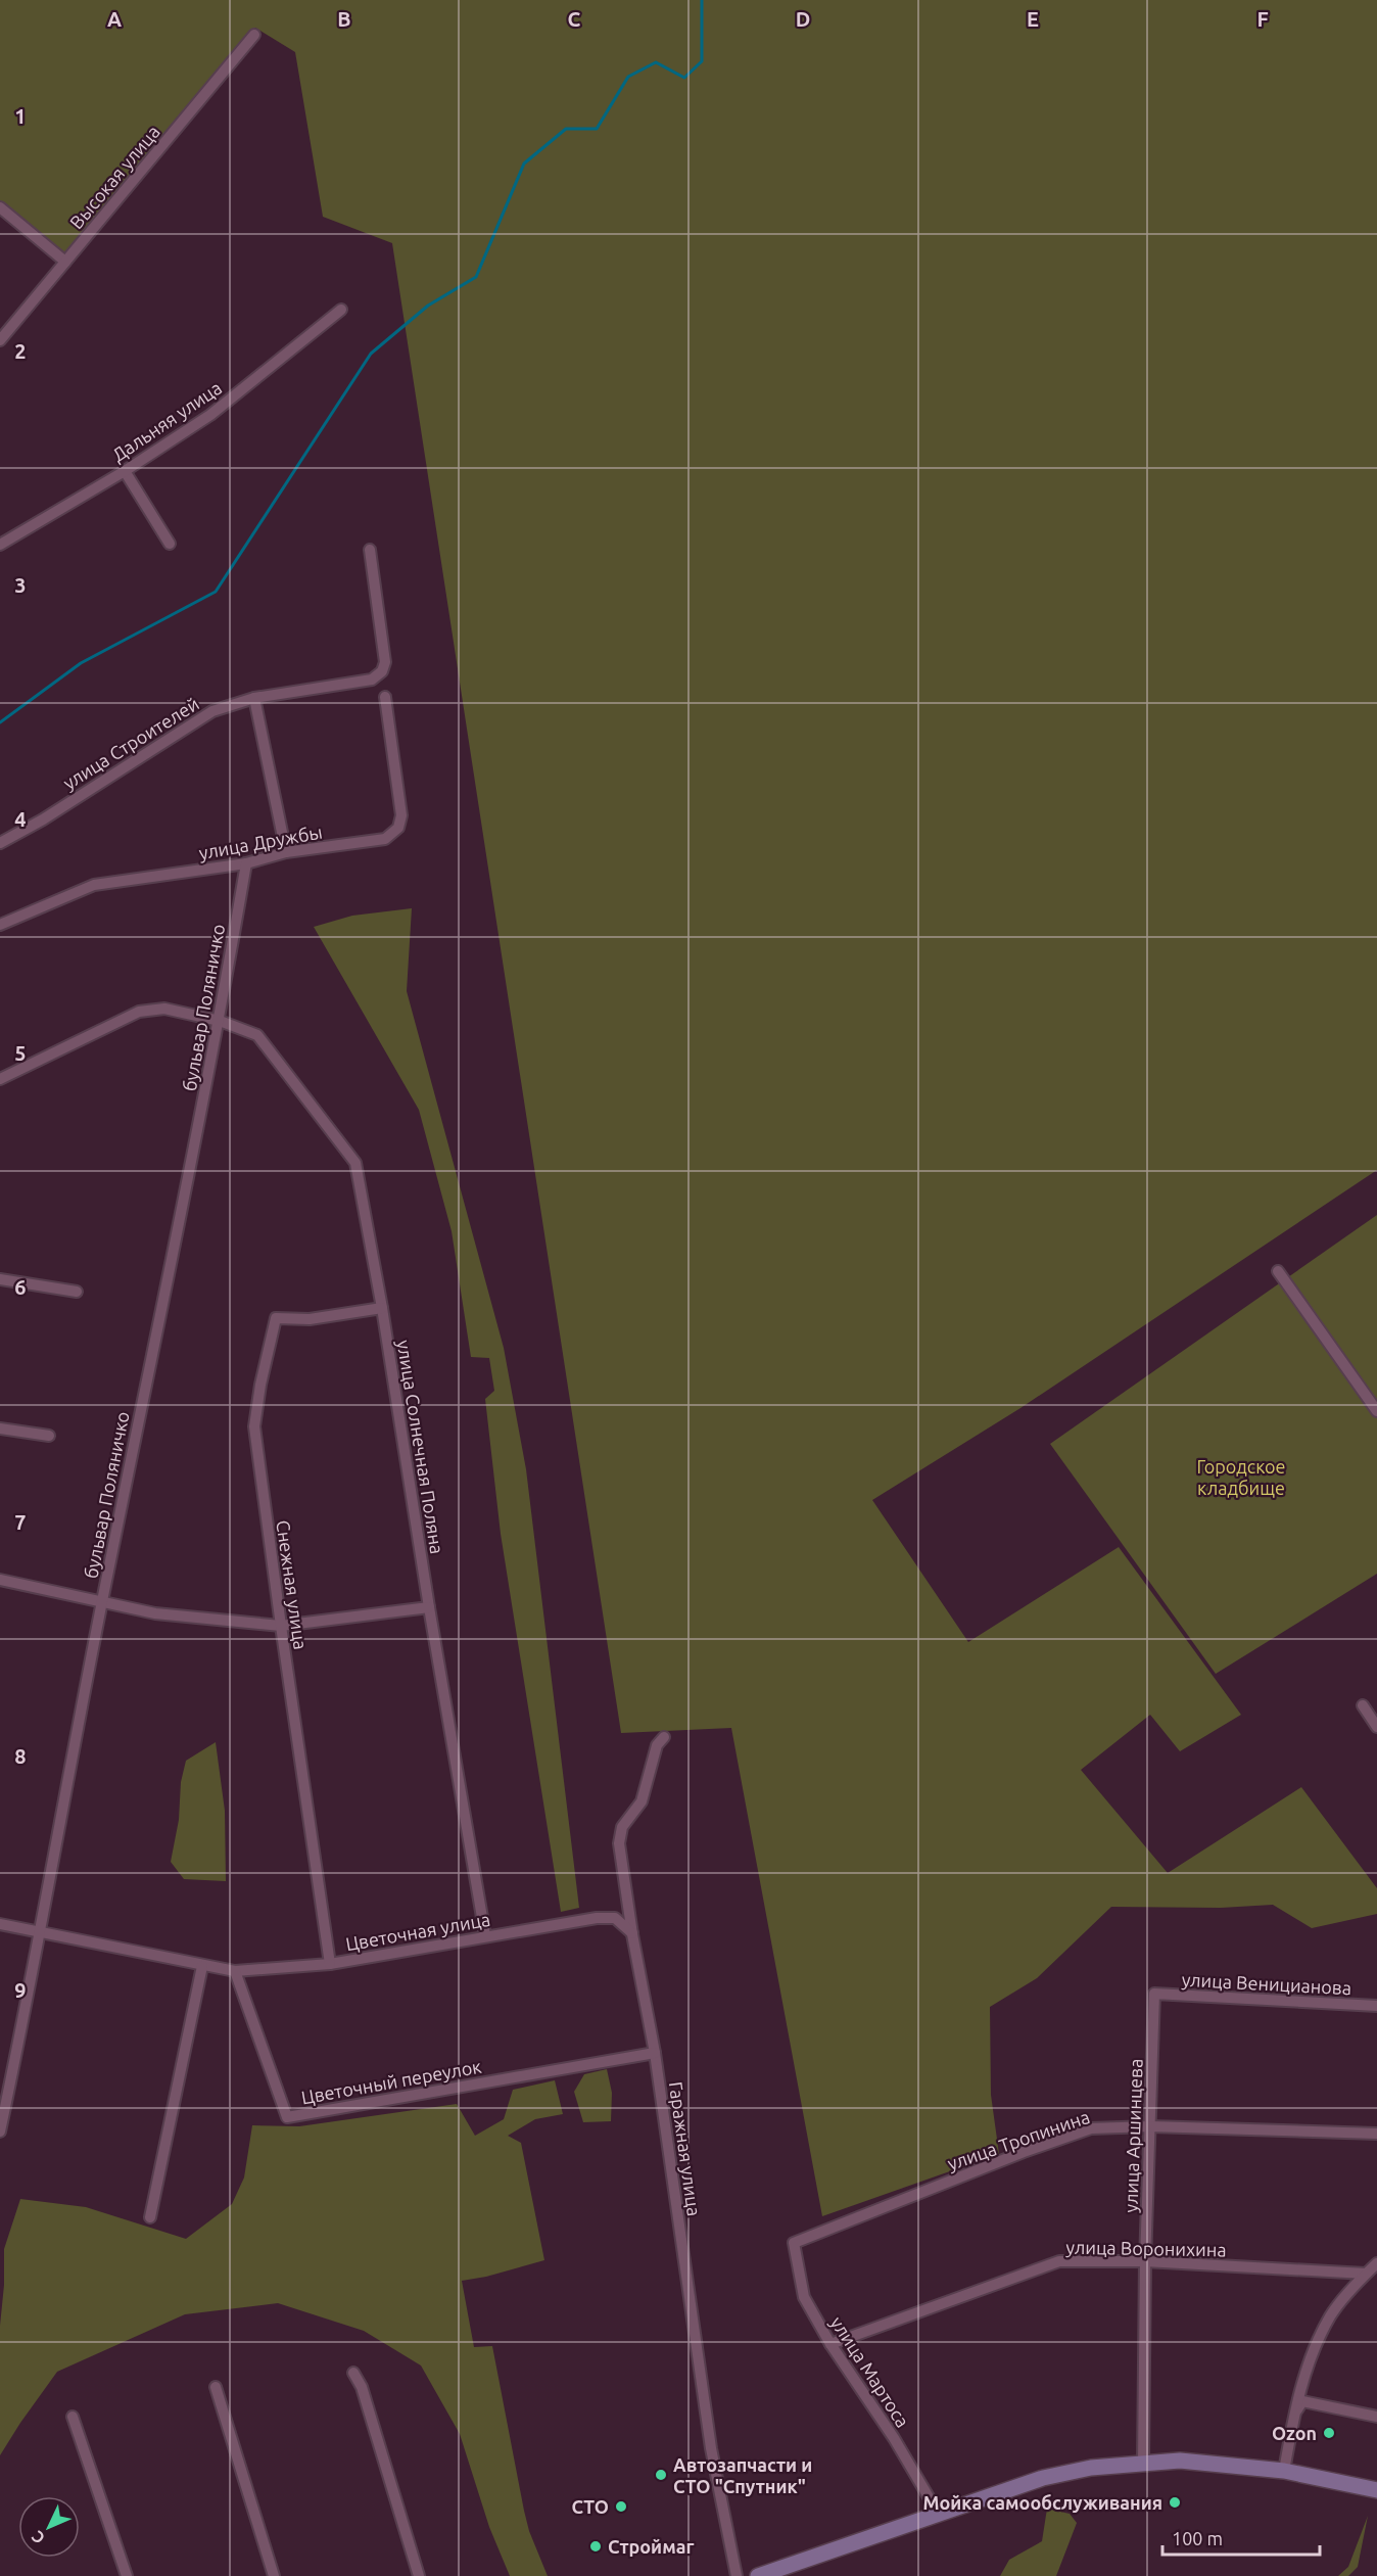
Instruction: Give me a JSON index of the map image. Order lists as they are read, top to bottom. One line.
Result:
{"streets":{"street":["Высокая улица","Дальняя улица","улица Строителей","улица Дружбы","бульвар Поляничко","улица Солнечная Поляна","Снежная улица","Цветочная улица","улица Веницианова","Цветочный переулок","улица Аршинцева","улица Тропинина","Гаражная улица","улица Воронихина","улица Мартоса"]},"crossings":[["улица Дружбы","бульвар Поляничко"],["бульвар Поляничко","улица Солнечная Поляна"],["бульвар Поляничко","Цветочная улица"],["улица Солнечная Поляна","Снежная улица"],["улица Солнечная Поляна","Цветочная улица"],["Снежная улица","Цветочная улица"],["Цветочная улица","Цветочный переулок"],["Цветочная улица","Гаражная улица"],["улица Веницианова","улица Аршинцева"],["Цветочный переулок","Гаражная улица"],["улица Аршинцева","улица Тропинина"],["улица Аршинцева","улица Воронихина"],["улица Тропинина","улица Мартоса"],["улица Воронихина","улица Мартоса"]],"parks":["Городское кладбище"],"places":["Ozon","Автозапчасти и СТО \"Спутник\"","Мойка самообслуживания","СТО","Строймаг"],"scale_bar":"100 m","north":"bottom left","grid":{"columns":["A","B","C","D","E","F"],"rows":["1","2","3","4","5","6","7","8","9"]}}
